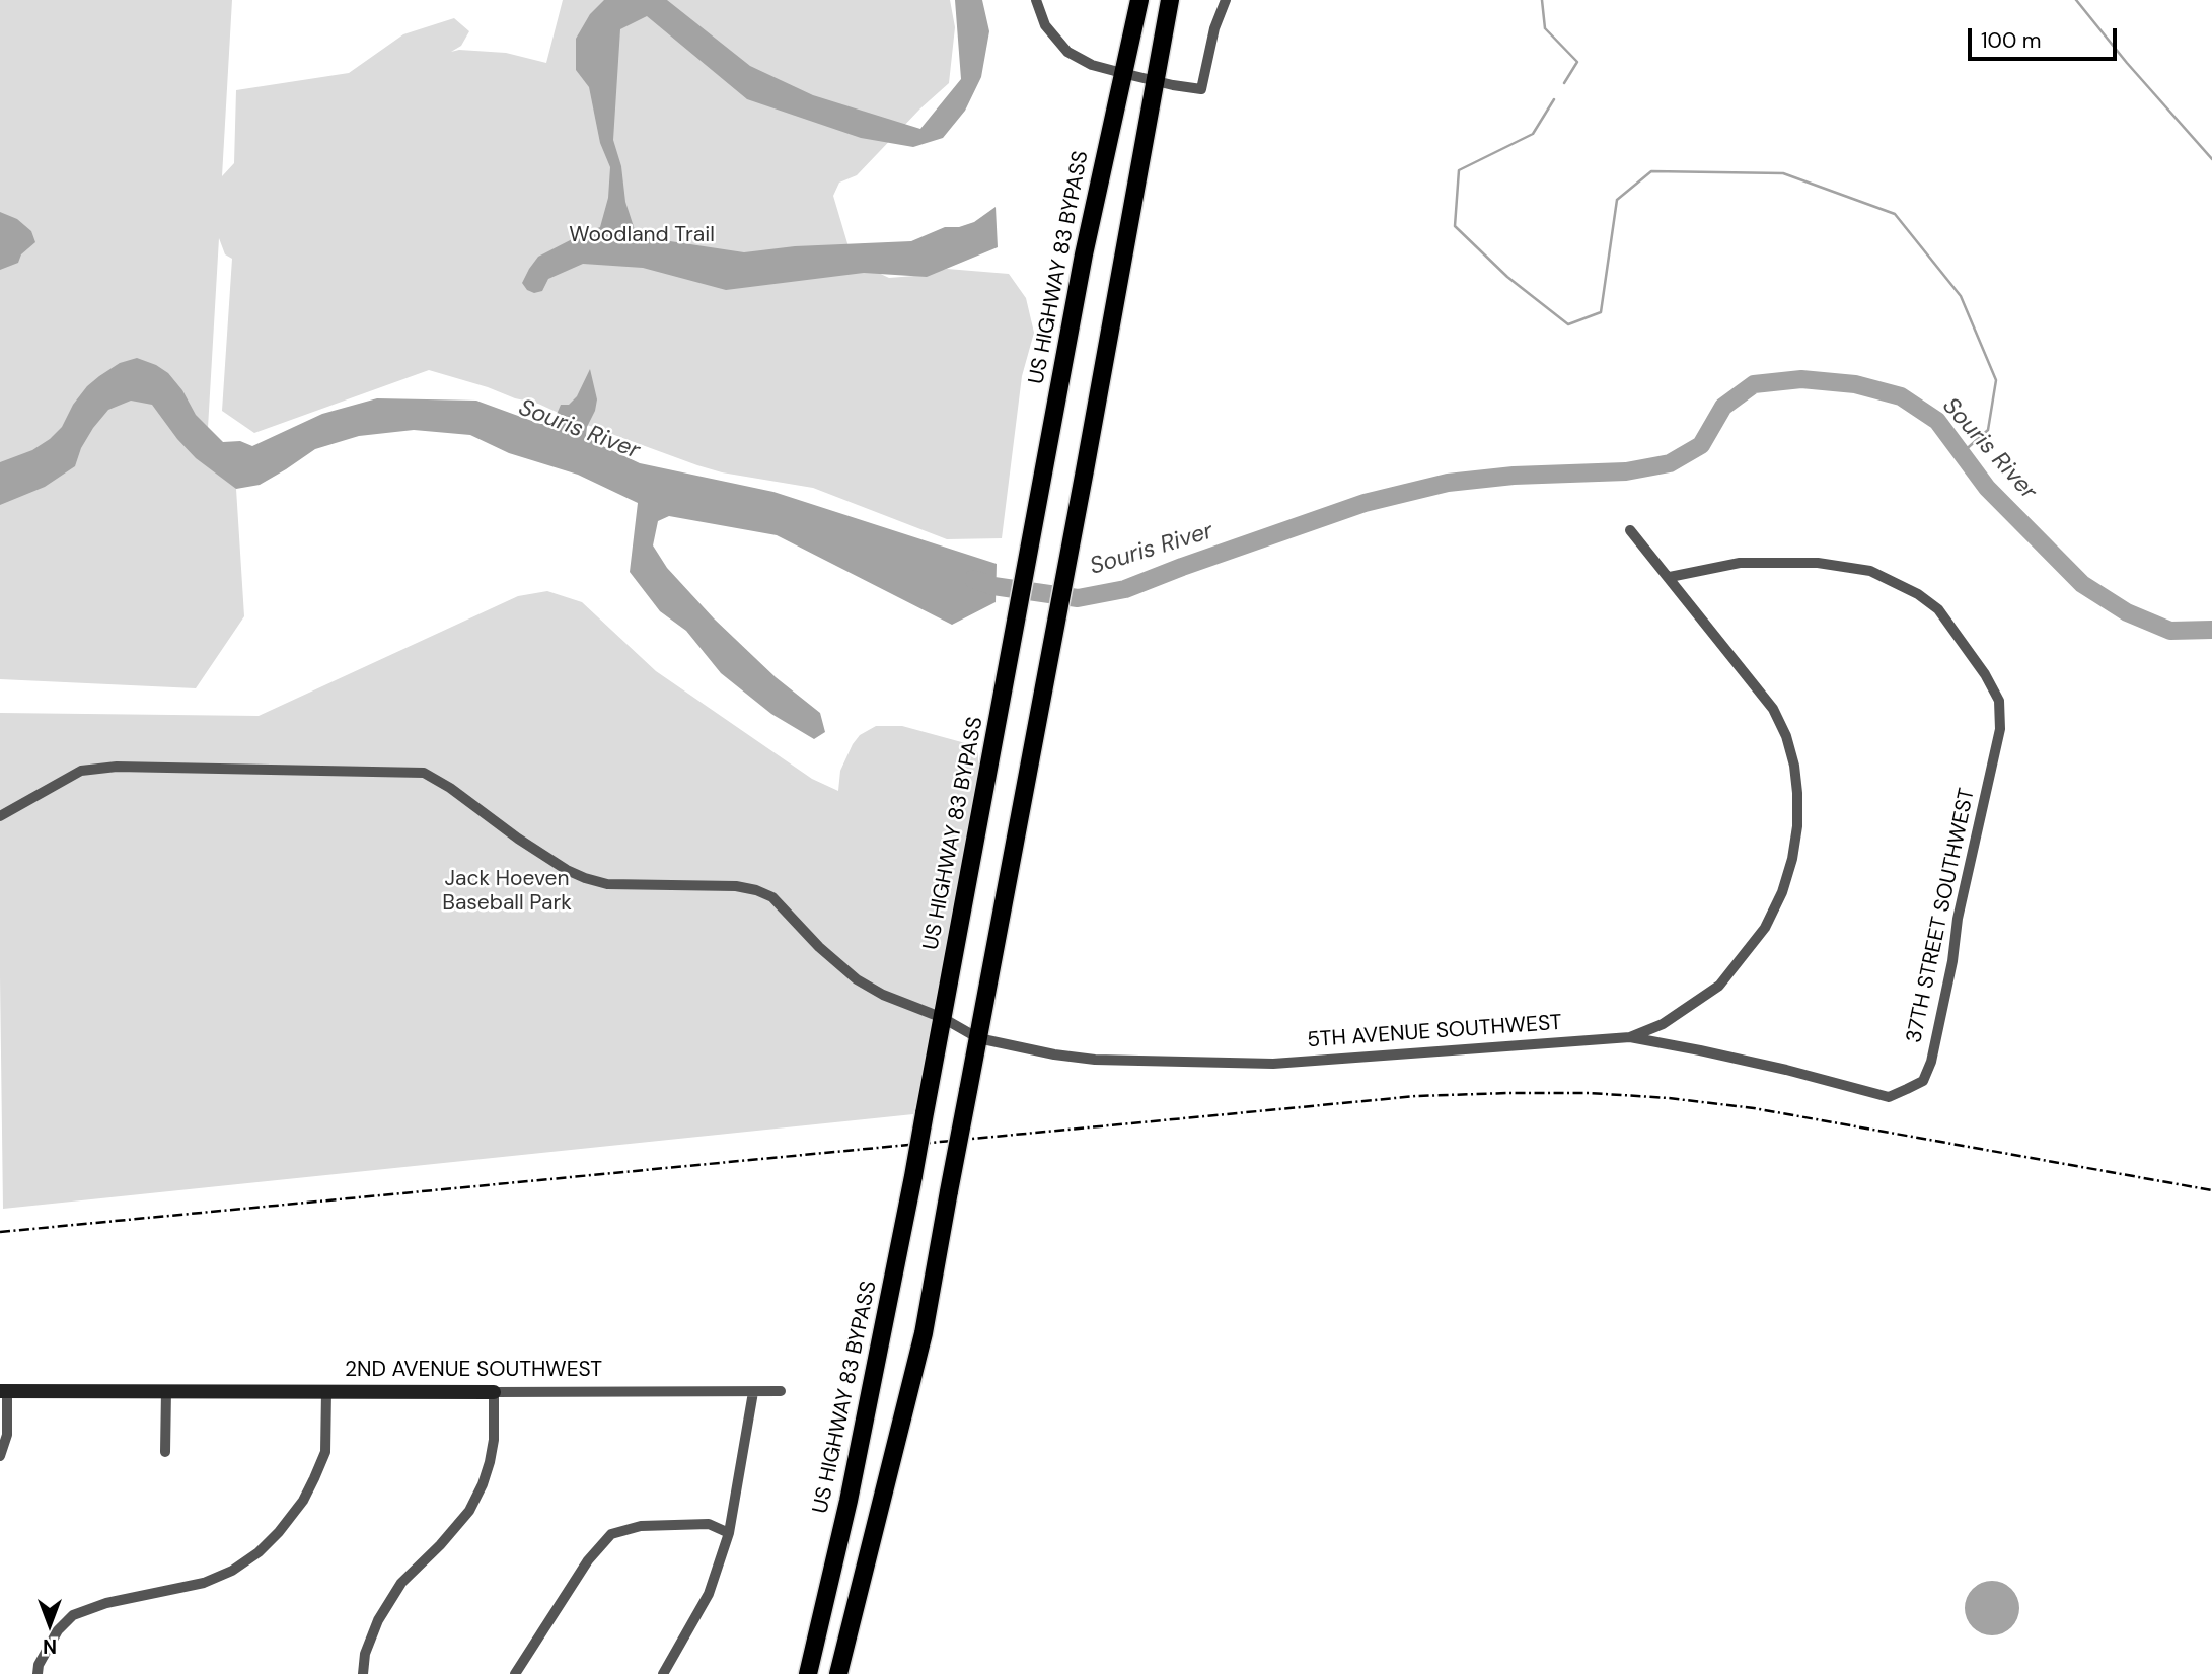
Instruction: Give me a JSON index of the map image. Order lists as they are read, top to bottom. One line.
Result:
{"streets":{"highway":["US HIGHWAY 83 BYPASS"],"street":["37TH STREET SOUTHWEST","5TH AVENUE SOUTHWEST","2ND AVENUE SOUTHWEST"]},"crossings":[["US HIGHWAY 83 BYPASS","5TH AVENUE SOUTHWEST"],["37TH STREET SOUTHWEST","5TH AVENUE SOUTHWEST"]],"water":["Souris River"],"parks":["Woodland Trail","Jack Hoeven Baseball Park"],"scale_bar":"100 m","north":"bottom"}
